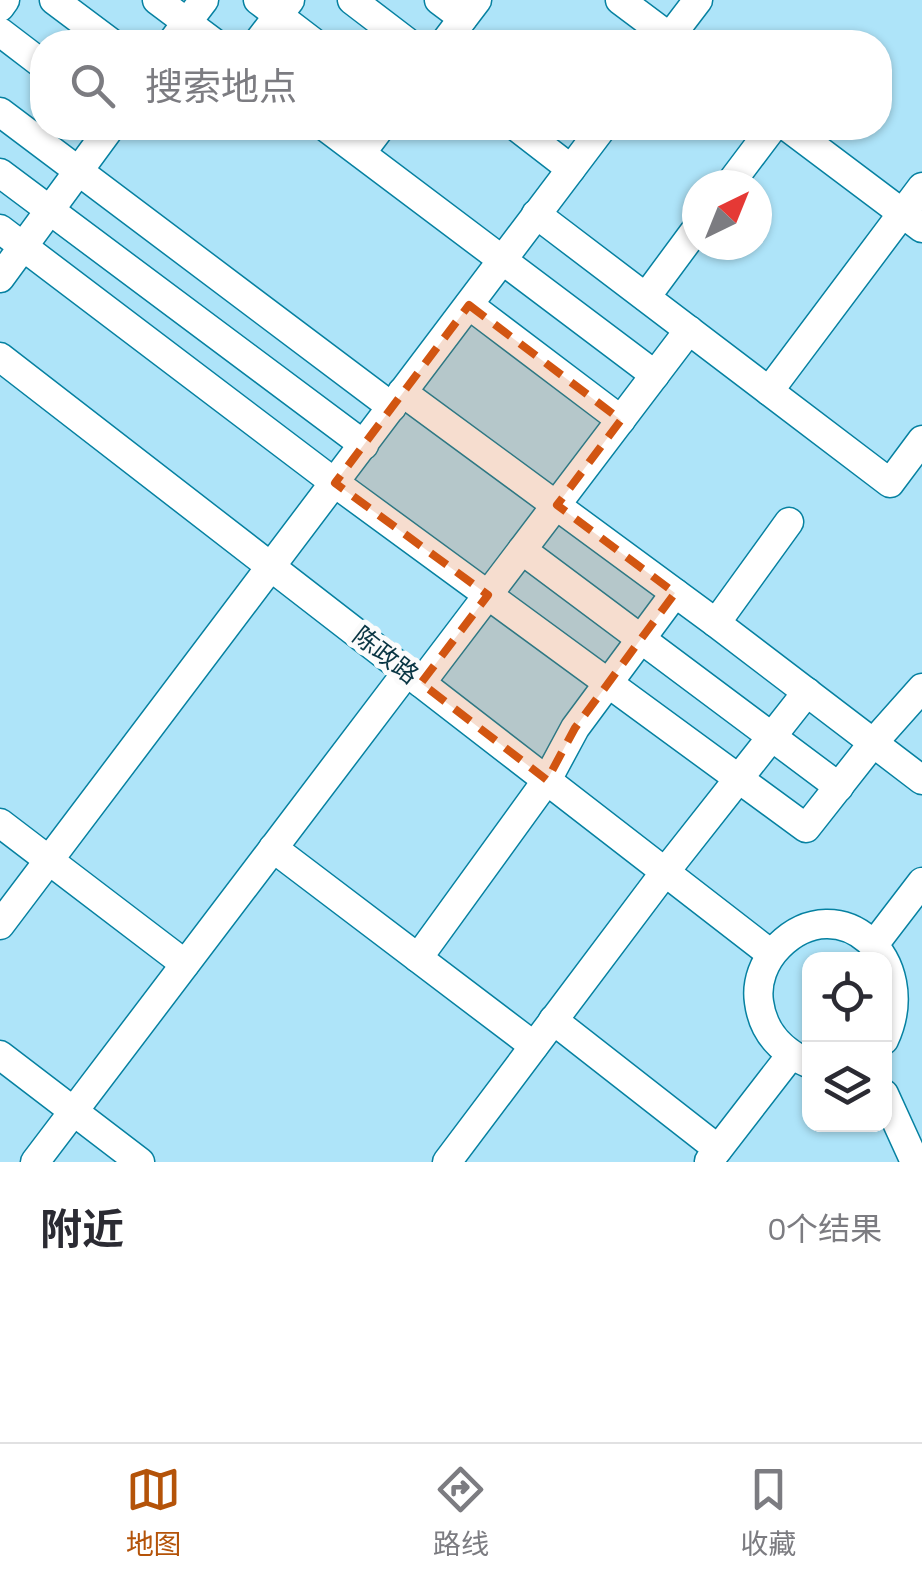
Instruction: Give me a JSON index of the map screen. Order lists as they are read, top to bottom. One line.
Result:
{"streets":{"street":["陈政路"]},"north":"top right","page":{"search":"搜索地点","heading":["附近","0个结果"],"nav":["地图","路线","收藏"]}}
